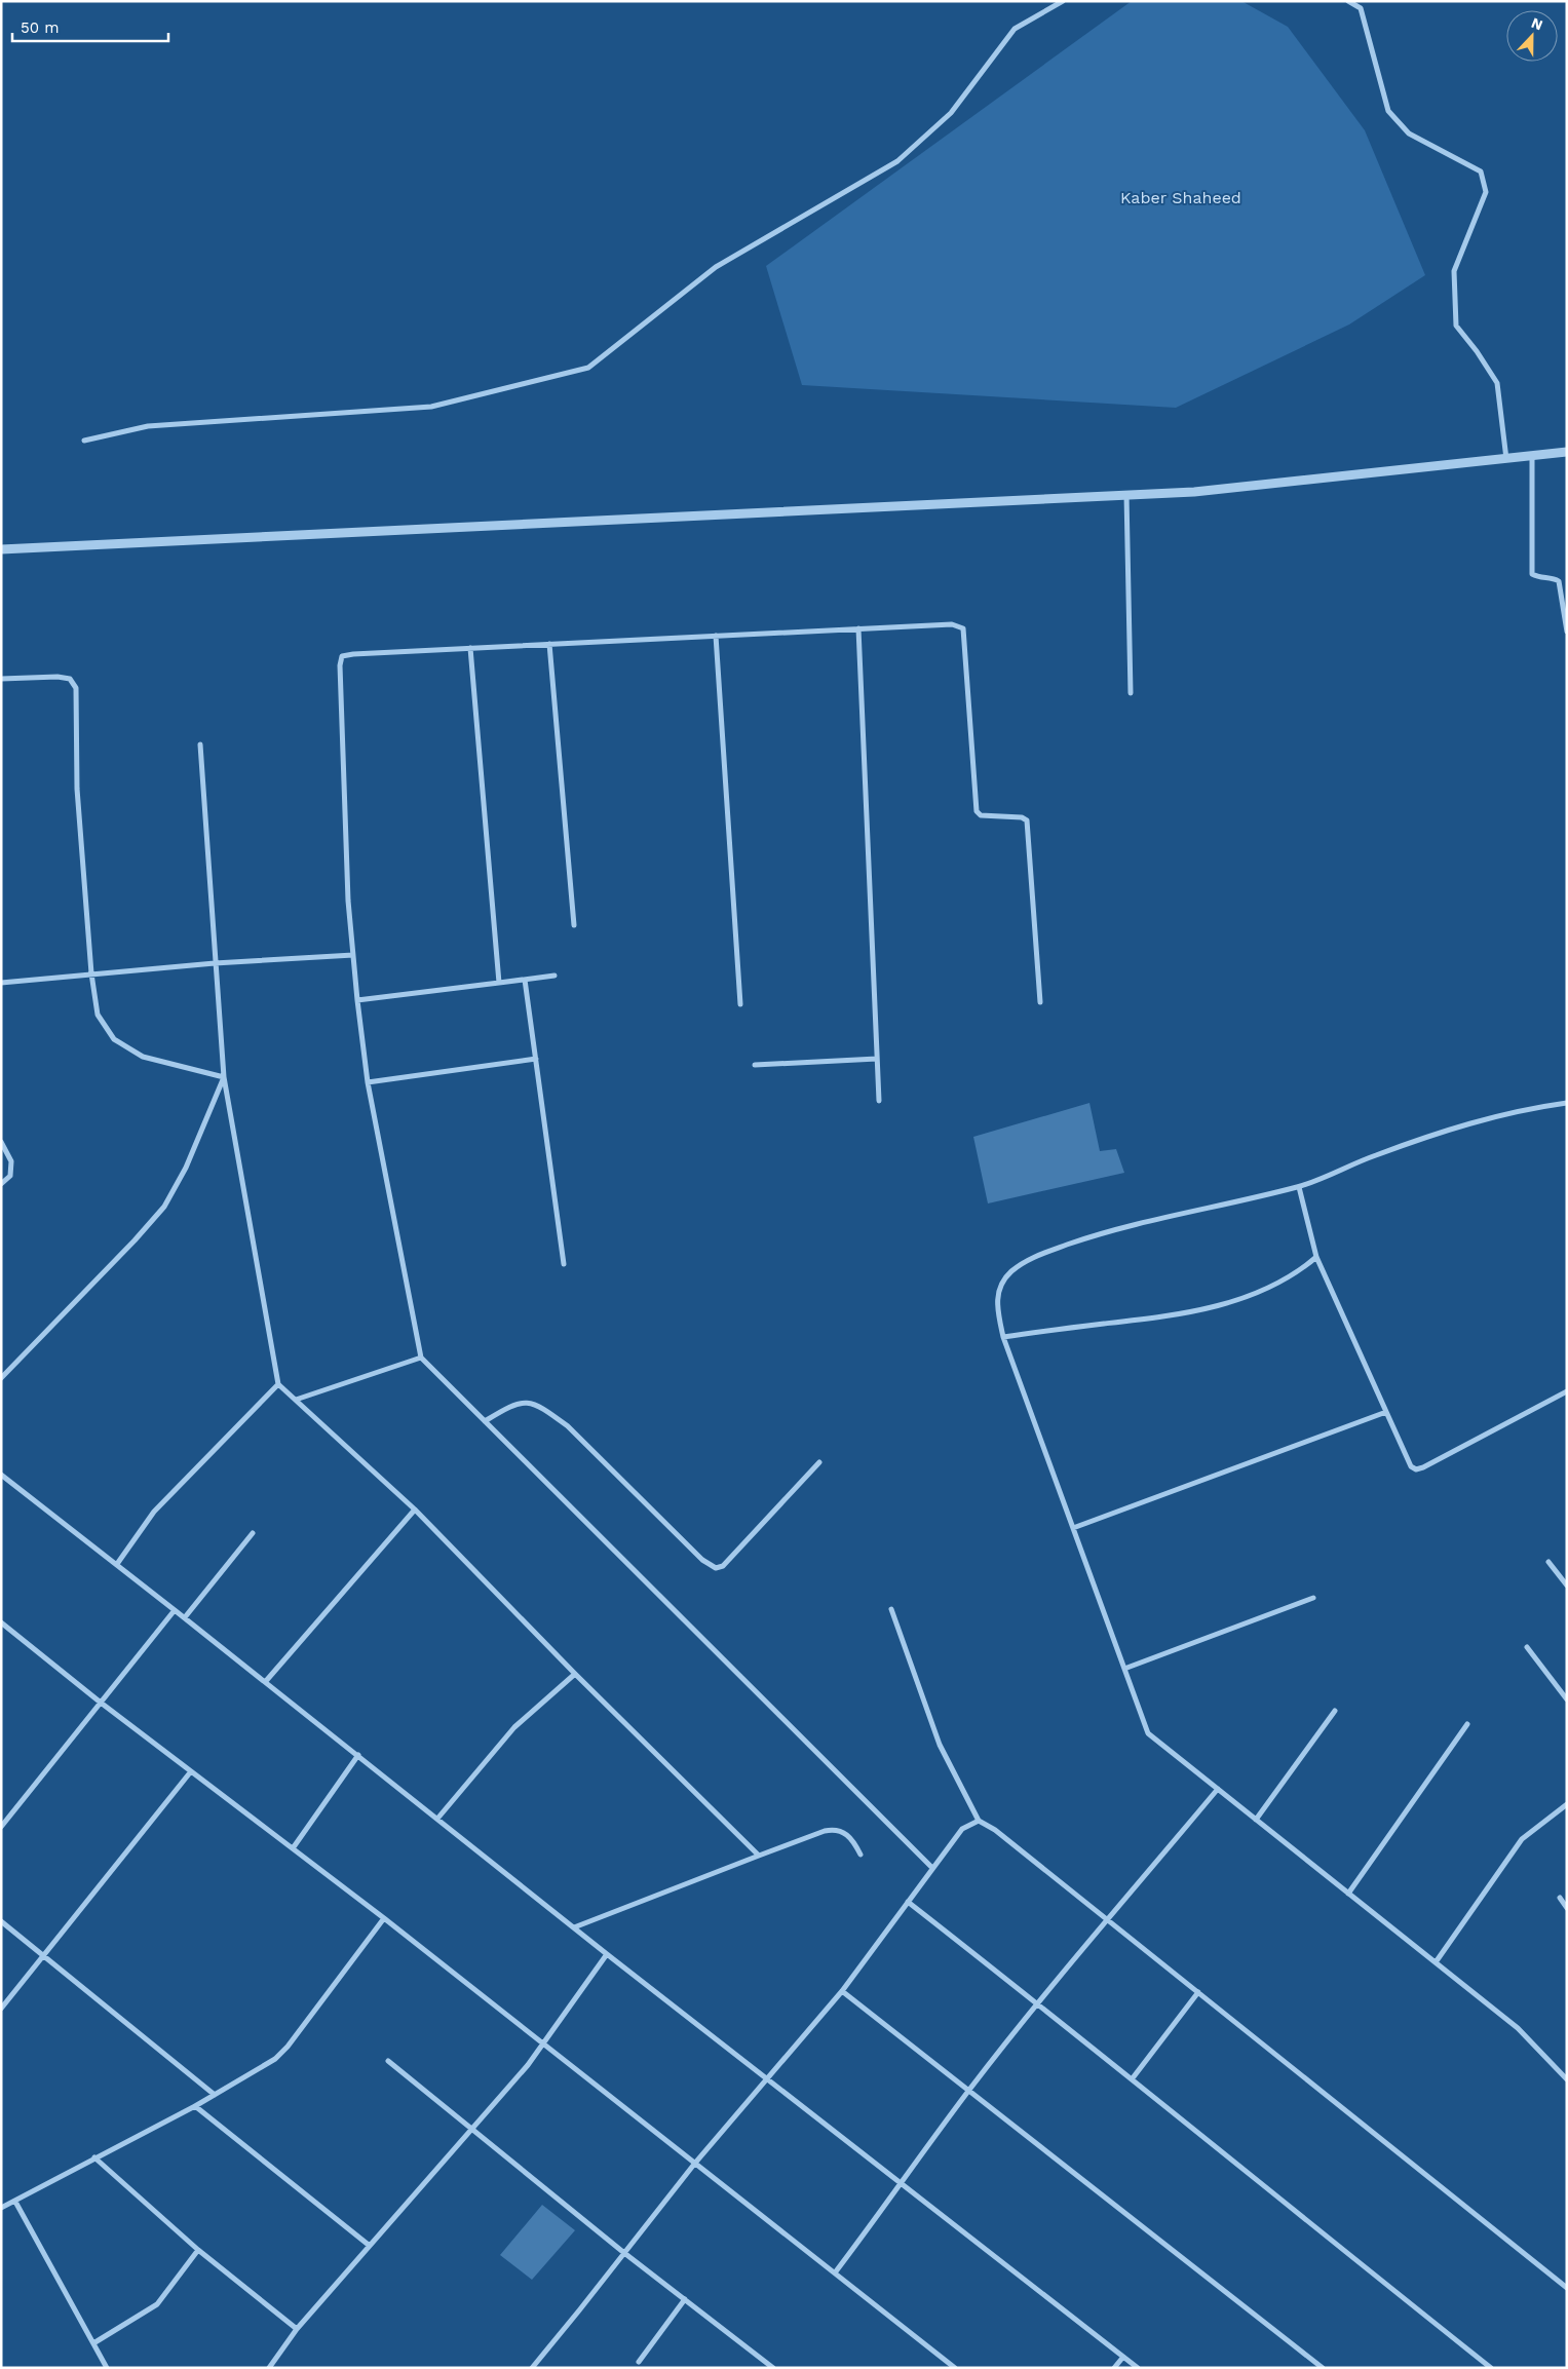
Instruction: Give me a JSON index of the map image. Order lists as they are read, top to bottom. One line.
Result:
{"parks":["Kaber Shaheed"],"scale_bar":"50 m","north":"top"}
